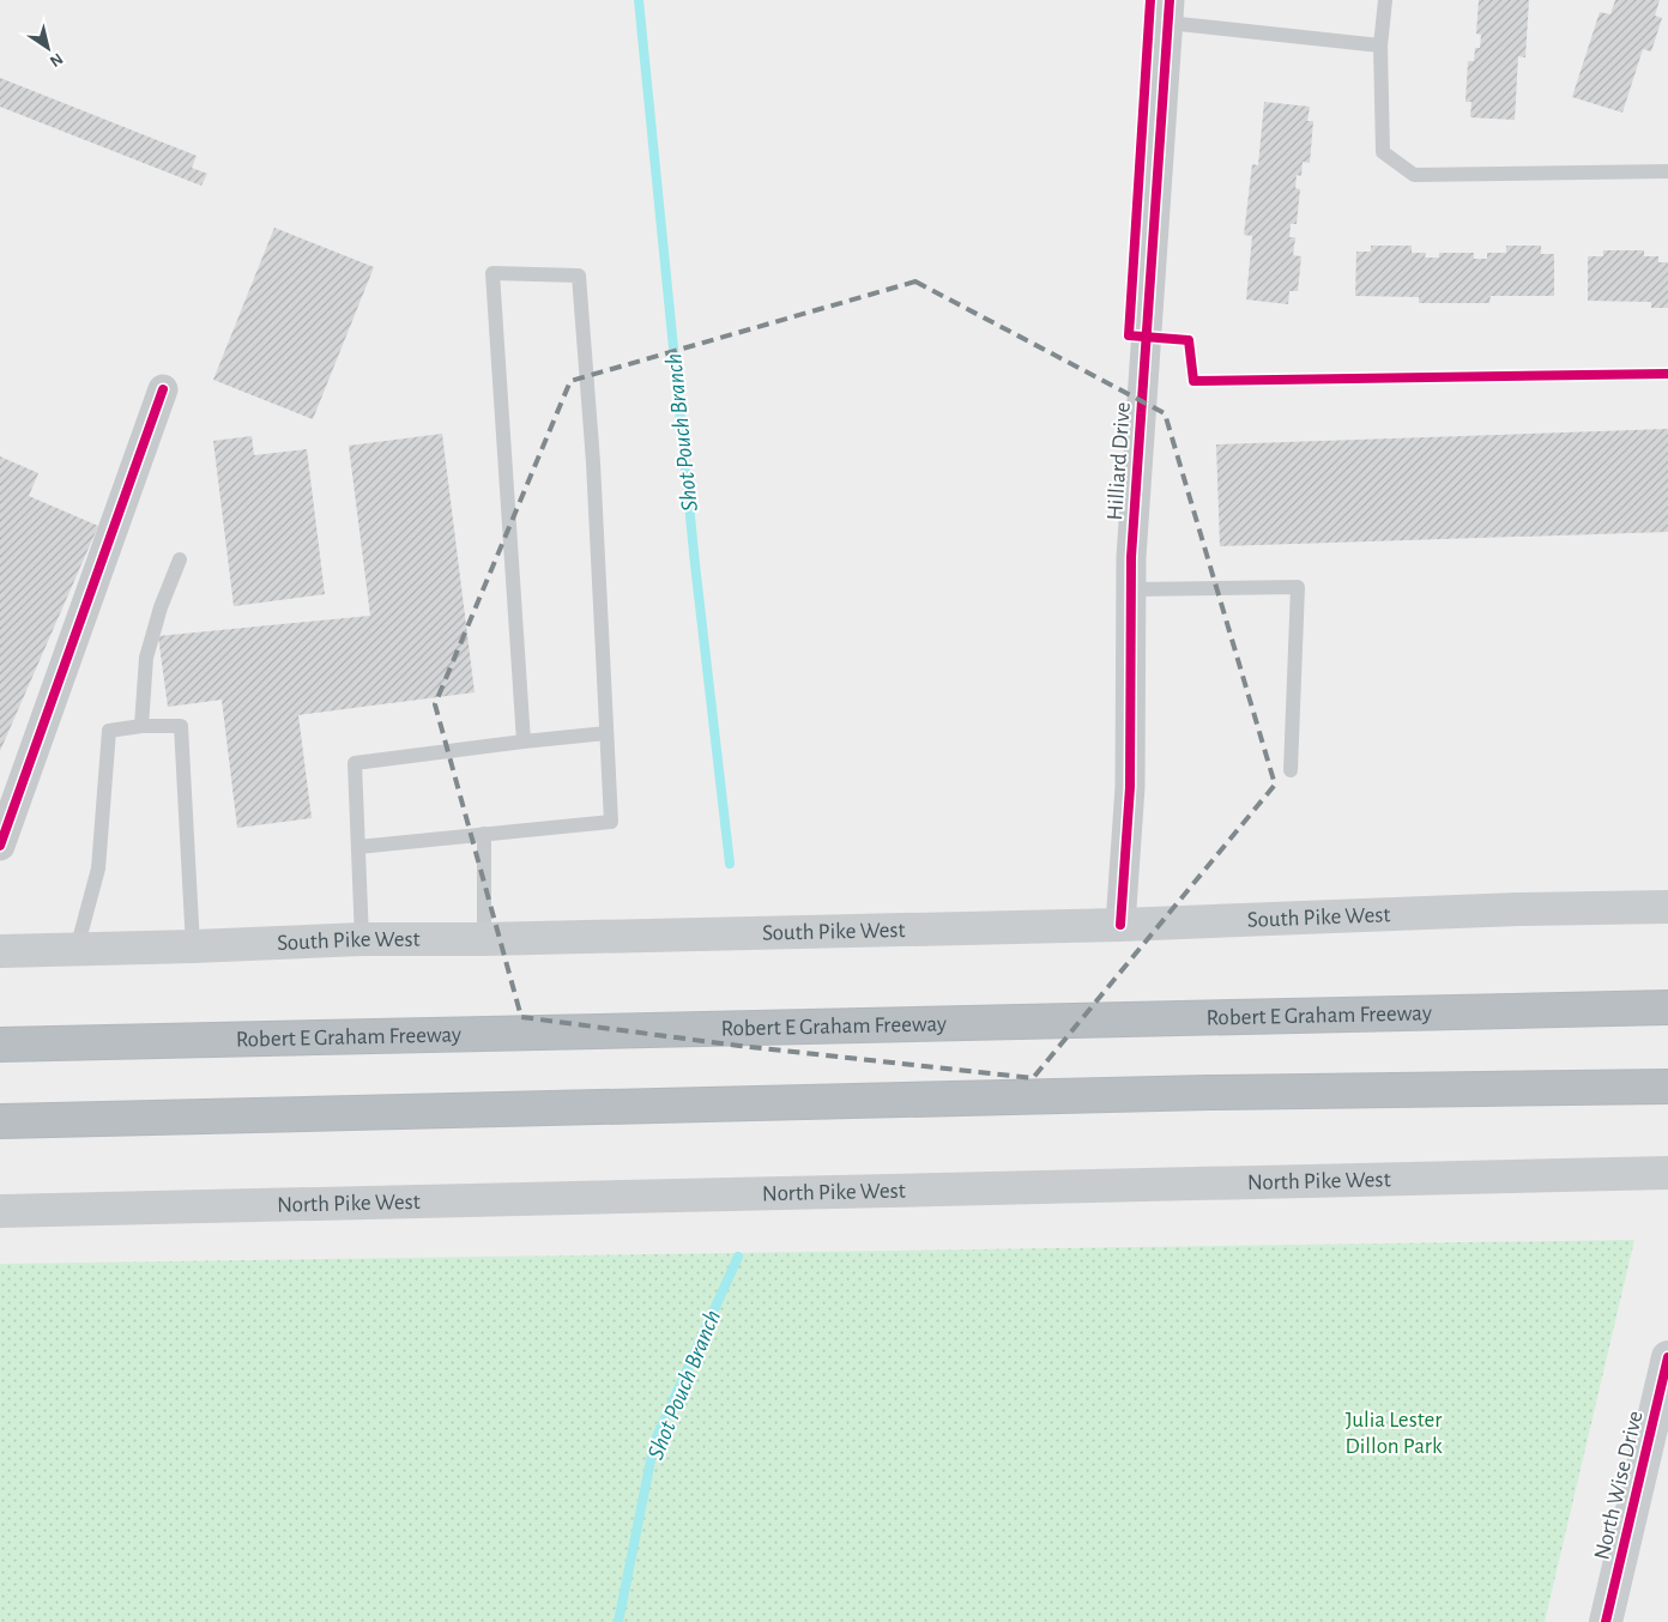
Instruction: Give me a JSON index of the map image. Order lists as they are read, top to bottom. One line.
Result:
{"streets":{"highway":["Robert E Graham Freeway"],"main road":["South Pike West","North Pike West","North Wise Drive"],"street":["Hilliard Drive"]},"crossings":[["Hilliard Drive","South Pike West"]],"water":["Shot Pouch Branch"],"parks":["Julia Lester Dillon Park"],"north":"bottom right"}
